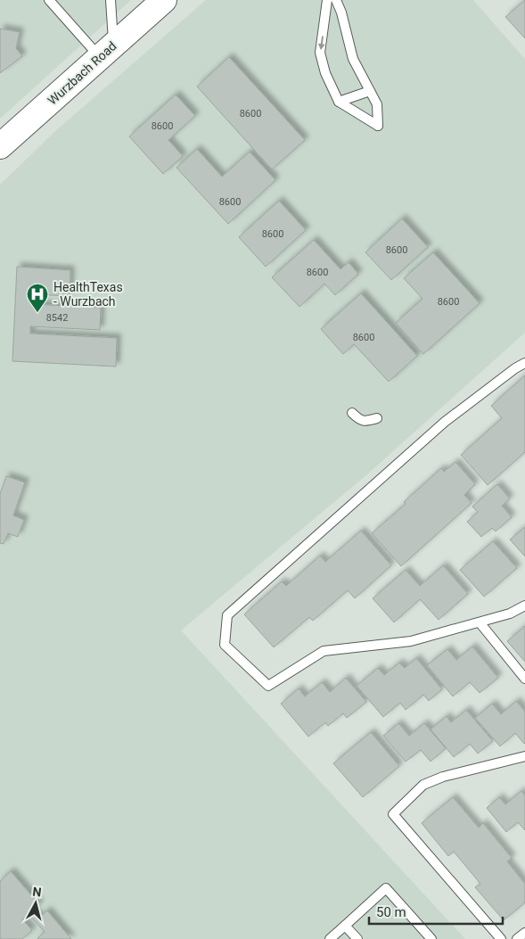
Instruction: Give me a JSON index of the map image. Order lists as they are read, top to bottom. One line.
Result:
{"streets":{"main road":["Wurzbach Road"]},"places":{"hospital":["HealthTexas - Wurzbach"]},"house_numbers":["8600","8600","8600","8600","8600","8600","8600","8542","8600"],"scale_bar":"50 m","north":"top"}
